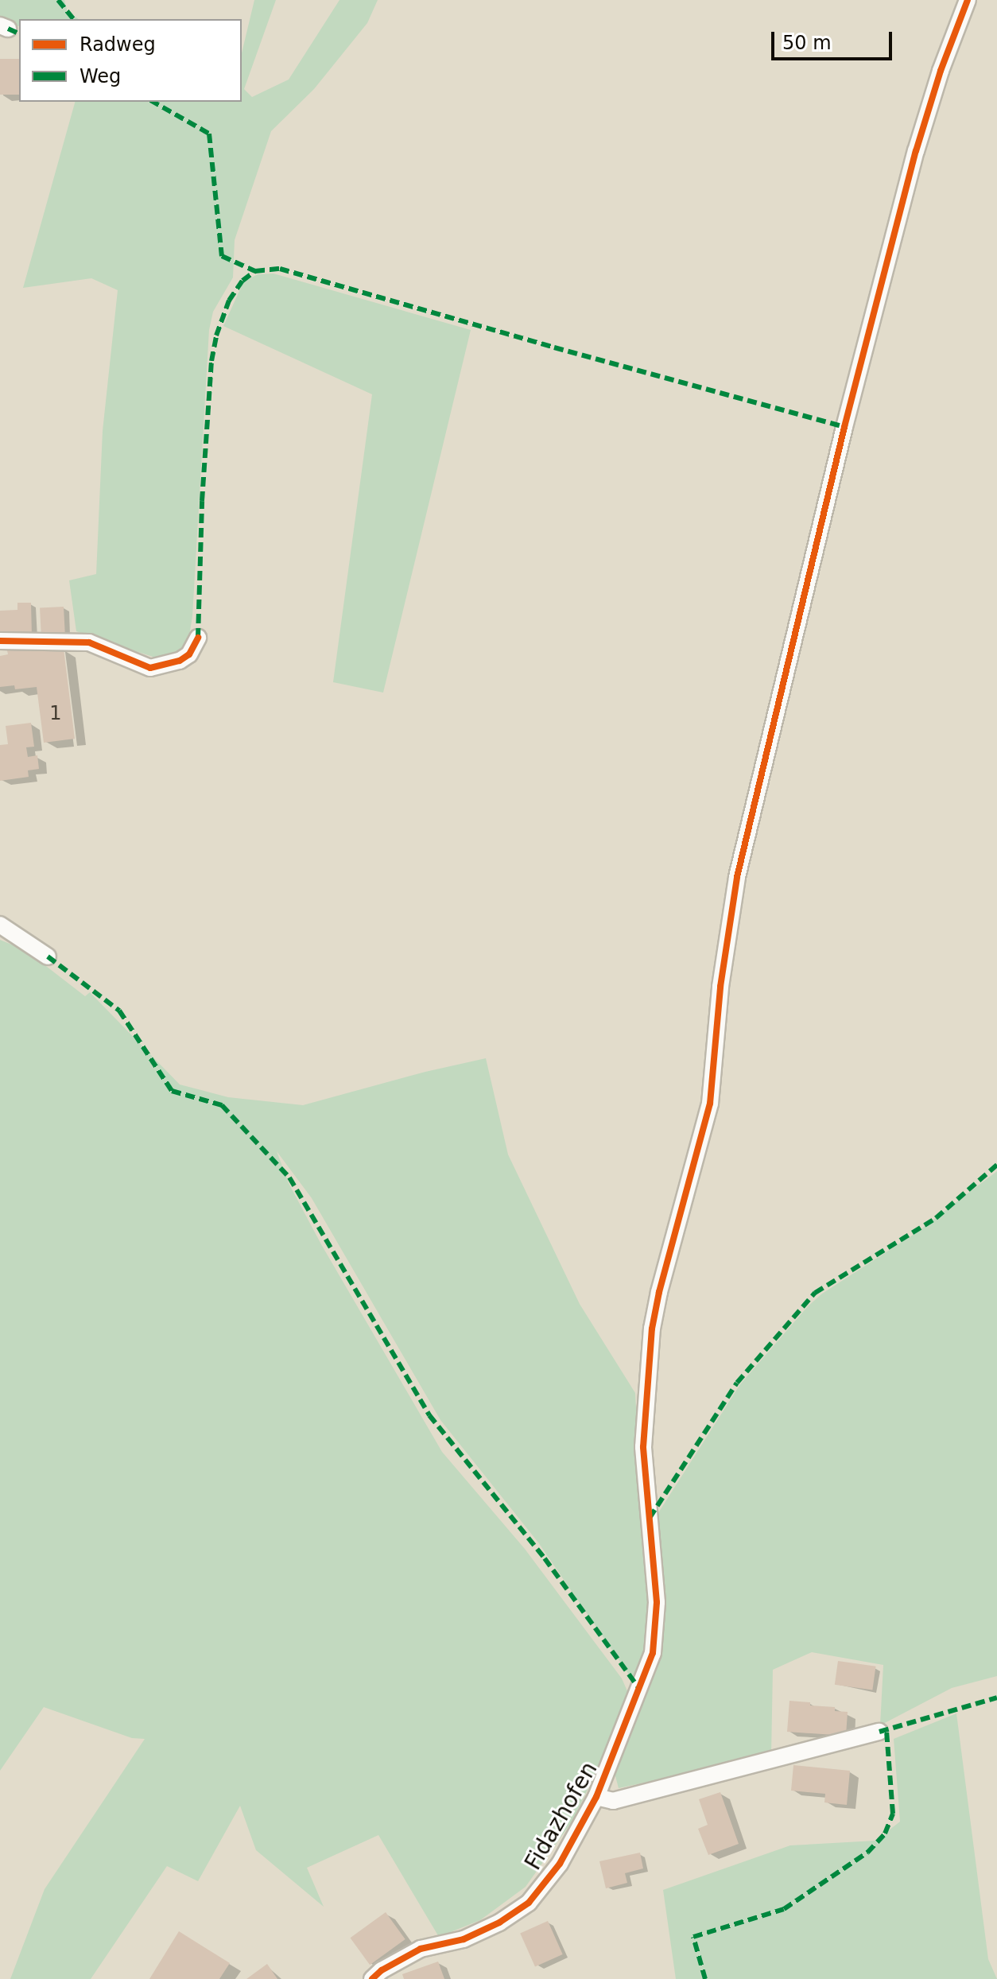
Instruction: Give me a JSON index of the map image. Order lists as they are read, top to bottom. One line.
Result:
{"streets":{"street":["Fidazhofen"]},"house_numbers":["1"],"legend":["Radweg","Weg"],"scale_bar":"50 m"}
